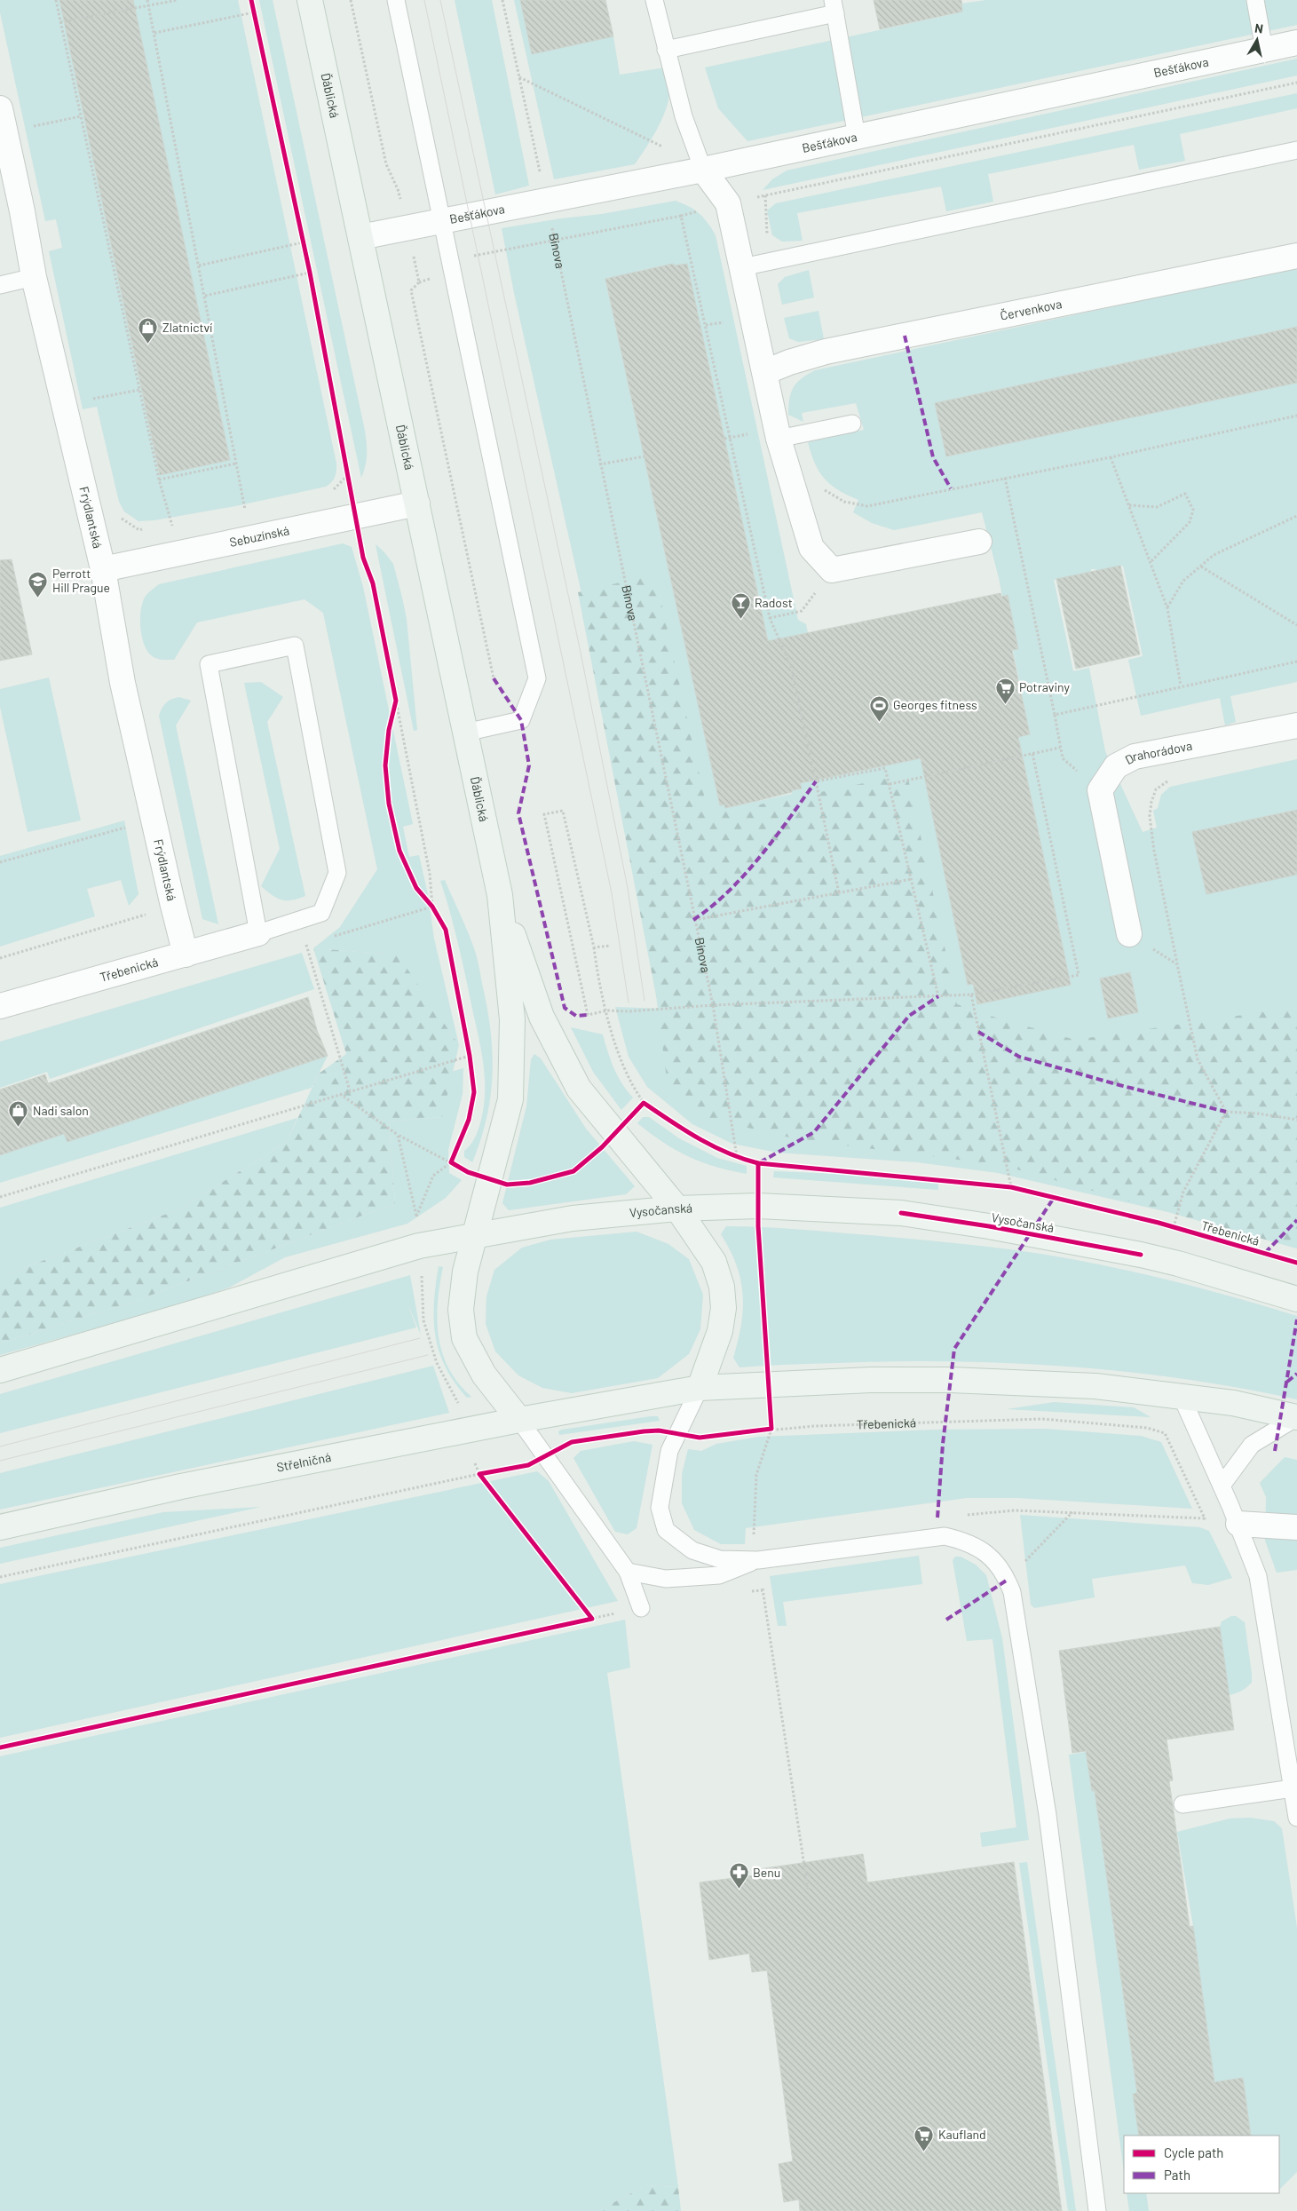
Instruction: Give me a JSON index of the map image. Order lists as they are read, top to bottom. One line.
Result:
{"streets":{"main road":["Ďáblická","Vysočanská","Střelničná"],"street":["Bešťákova","Červenkova","Frýdlantská","Sebuzínská","Drahorádova","Třebenická"],"path":["Bínova"]},"crossings":[["Bešťákova","Ďáblická"],["Bešťákova","Bínova"],["Ďáblická","Sebuzínská"],["Bínova","Třebenická"],["Frýdlantská","Sebuzínská"],["Frýdlantská","Třebenická"]],"places":{"shop":["Zlatnictví","Nadi salon"],"school or university":["Perrott Hill Prague"],"bar":["Radost"],"supermarket":["Potraviny","Kaufland"],"sports":["Georges fitness"],"pharmacy":["Benu"]},"legend":["Cycle path","Path"],"north":"top"}
